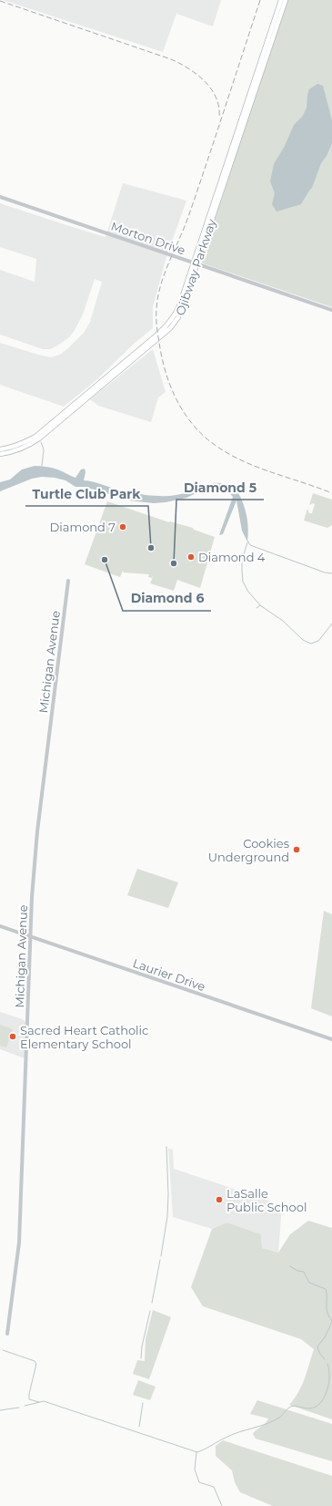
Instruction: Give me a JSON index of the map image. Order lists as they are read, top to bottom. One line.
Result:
{"streets":{"main road":["Ojibway Parkway"],"street":["Morton Drive","Michigan Avenue","Laurier Drive"]},"crossings":[["Morton Drive","Ojibway Parkway"],["Michigan Avenue","Laurier Drive"]],"places":["Diamond 7","Turtle Club Park","Diamond 4","Diamond 6","Diamond 5","Cookies Underground","Sacred Heart Catholic Elementary School","LaSalle Public School"]}
